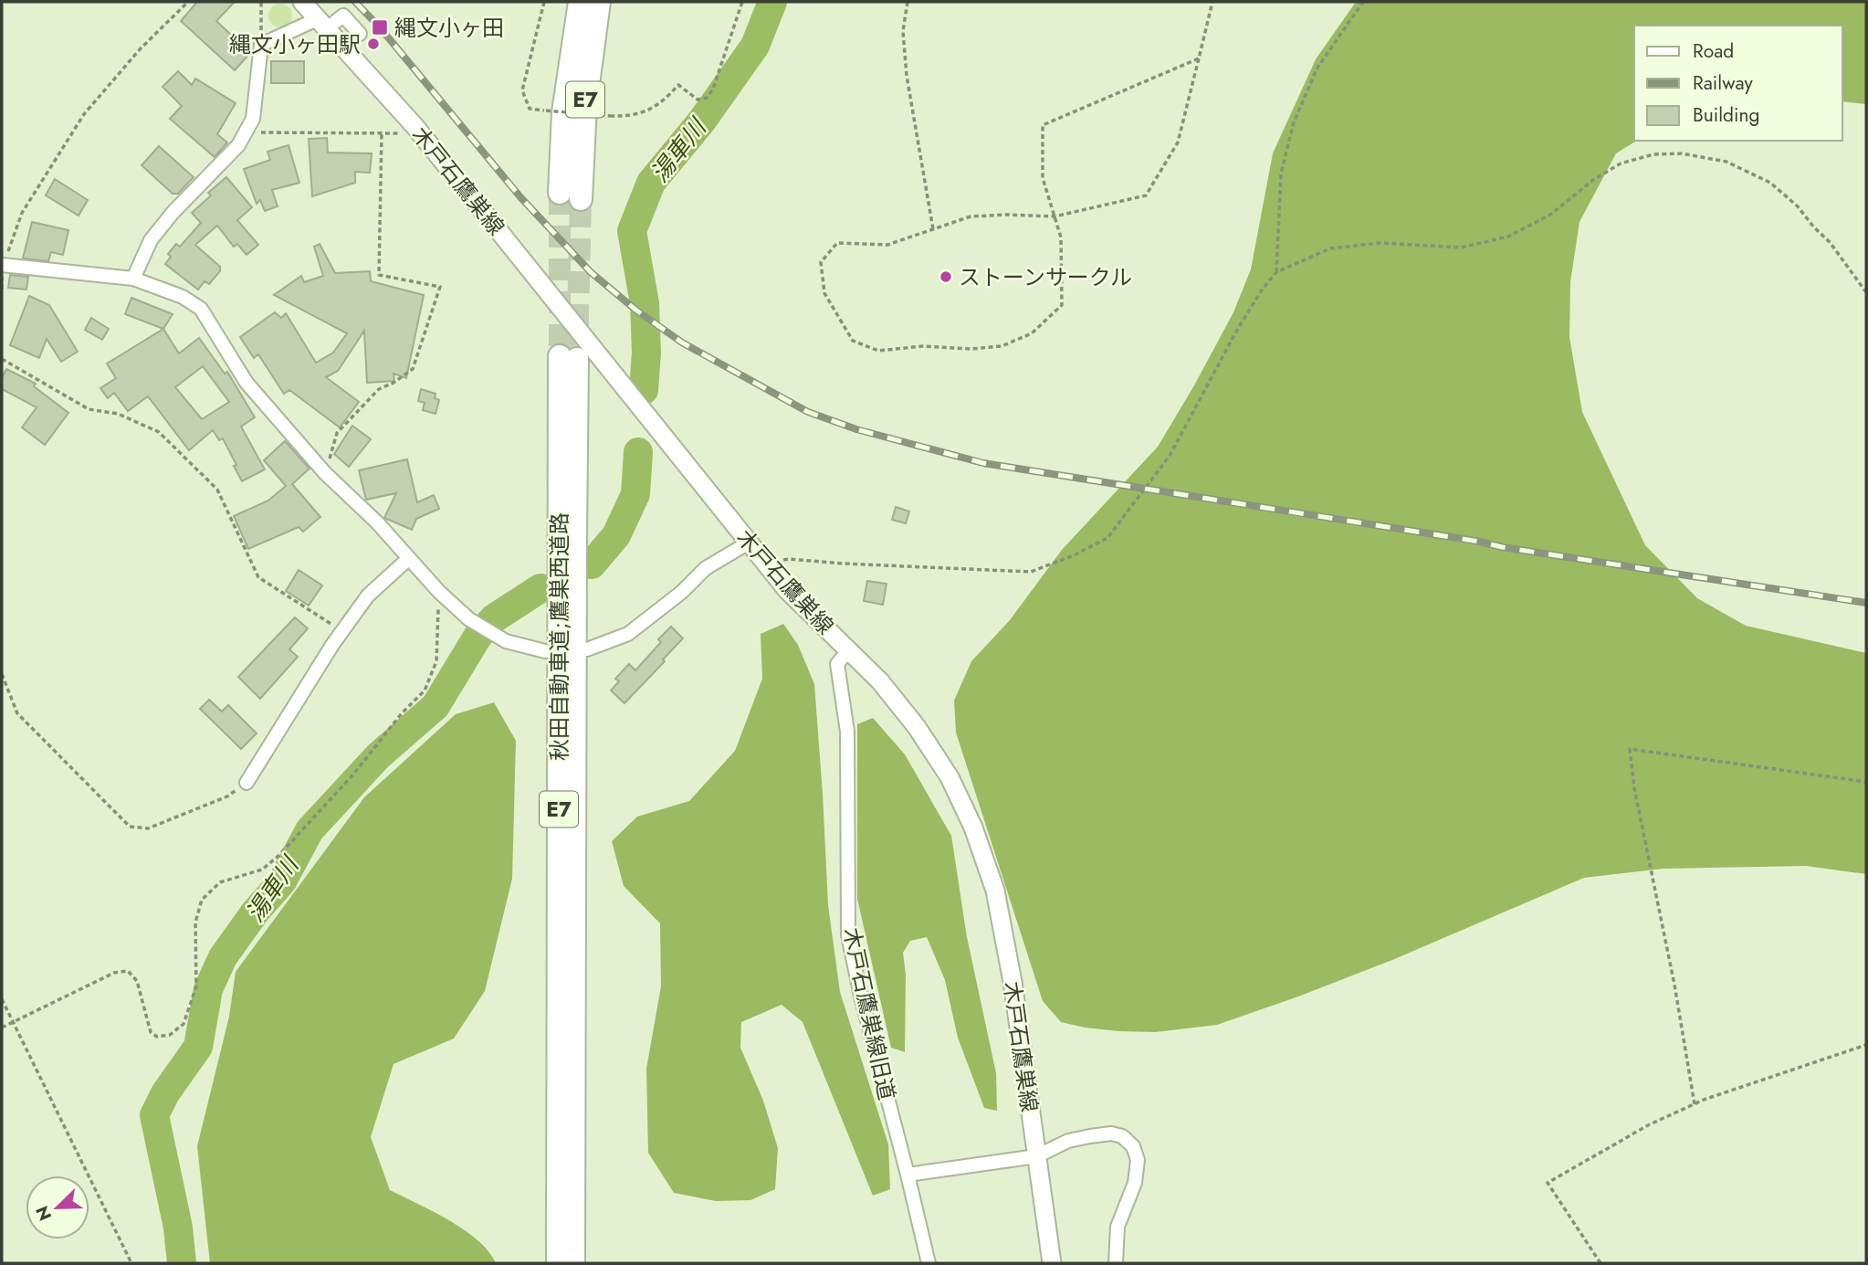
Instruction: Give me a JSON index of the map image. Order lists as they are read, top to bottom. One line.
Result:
{"streets":{"highway":["E7","秋田自動車道;鷹巣西道路"],"main road":["木戸石鷹巣線"],"street":["木戸石鷹巣線旧道"]},"crossings":[["木戸石鷹巣線","木戸石鷹巣線旧道"]],"water":["湯車川"],"places":{"transit":["縄文小ヶ田"],"other":["縄文小ヶ田駅","ストーンサークル"]},"legend":["Road","Railway","Building"],"north":"bottom left"}
